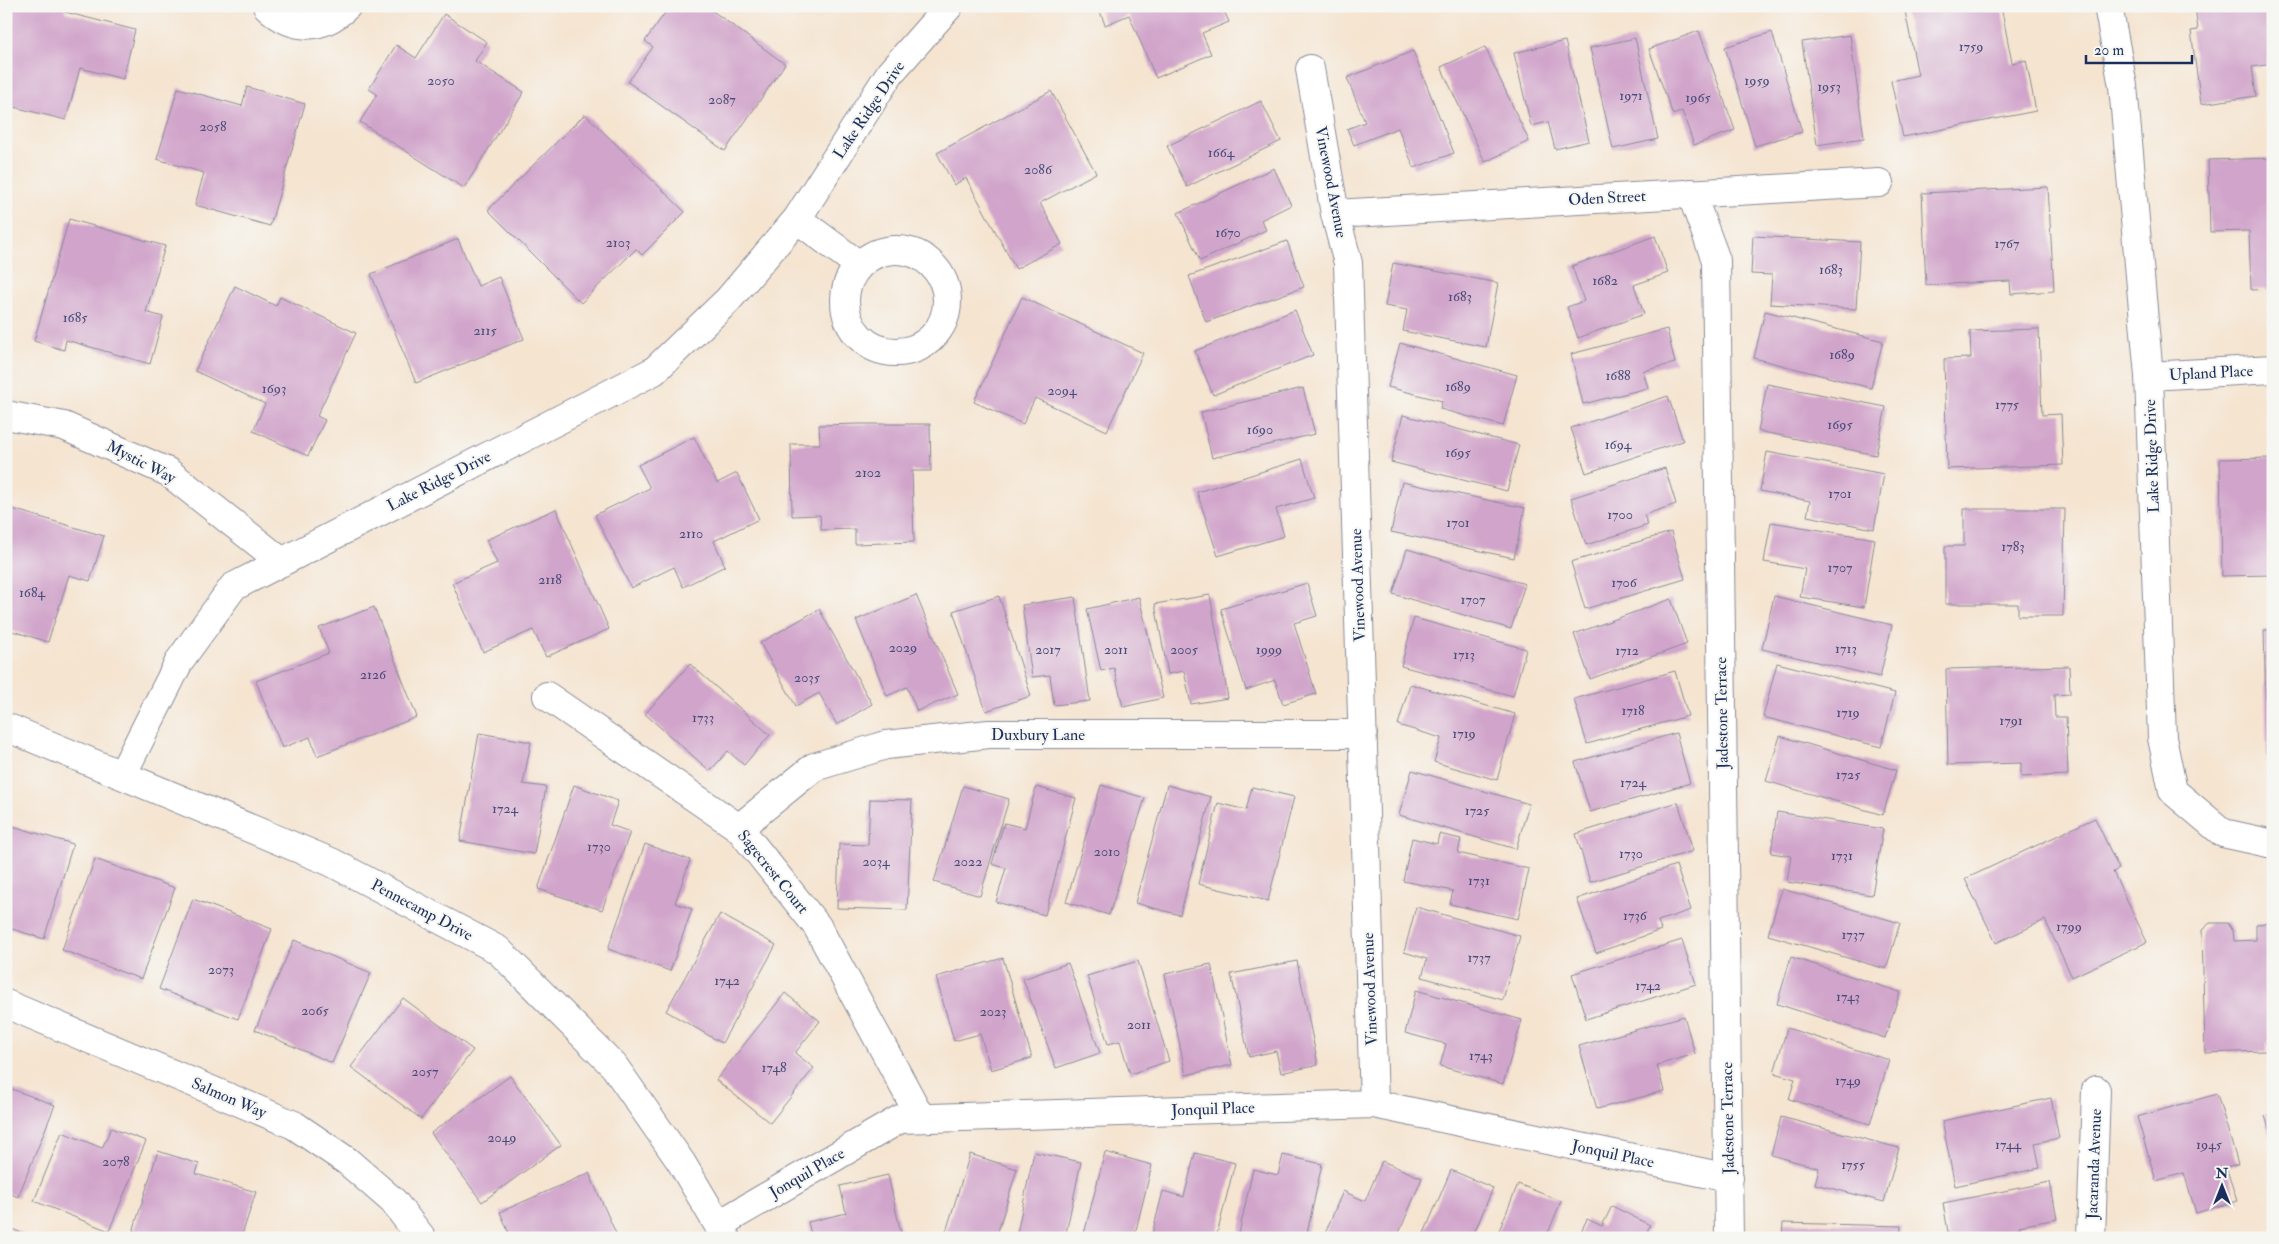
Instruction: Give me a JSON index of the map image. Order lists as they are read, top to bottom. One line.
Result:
{"streets":{"street":["Lake Ridge Drive","Vinewood Avenue","Oden Street","Upland Place","Mystic Way","Jadestone Terrace","Duxbury Lane","Sagecrest Court","Pennecamp Drive","Salmon Way","Jonquil Place","Jacaranda Avenue"]},"crossings":[["Lake Ridge Drive","Upland Place"],["Lake Ridge Drive","Mystic Way"],["Lake Ridge Drive","Pennecamp Drive"],["Vinewood Avenue","Oden Street"],["Vinewood Avenue","Duxbury Lane"],["Vinewood Avenue","Jonquil Place"],["Oden Street","Jadestone Terrace"],["Jadestone Terrace","Jonquil Place"],["Duxbury Lane","Sagecrest Court"],["Sagecrest Court","Jonquil Place"],["Pennecamp Drive","Jonquil Place"]],"house_numbers":["1759","2050","1959","1953","1971","1965","2087","2058","1664","2086","1670","2103","1767","1683","1682","1683","1685","2115","1689","1688","1689","1693","2094","1775","1695","1690","1694","1695","2102","1701","1700","1701","2110","1783","1707","2118","1706","1684","1707","2029","1713","2017","2011","2005","1999","1712","1713","2126","2035","1718","1719","1733","1791","1719","1725","1724","1724","1725","1730","2010","1730","1731","2034","2022","1731","1736","1799","1737","1737","2073","1742","1742","1743","2065","2023","2011","1743","1748","2057","1749","2049","1744","1945","2078","1755"],"scale_bar":"20 m","north":"top"}
